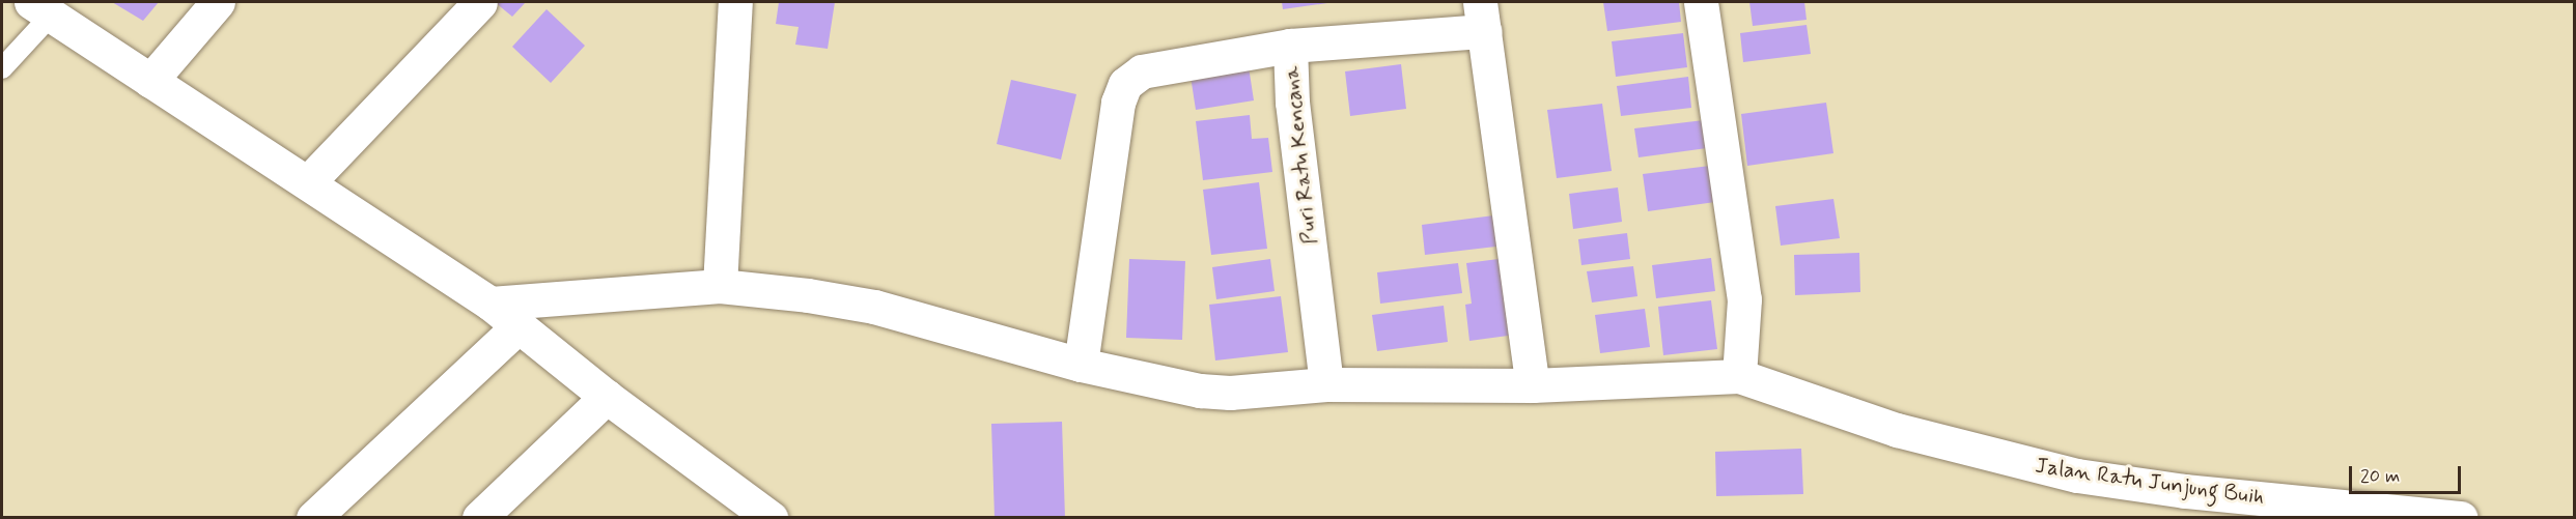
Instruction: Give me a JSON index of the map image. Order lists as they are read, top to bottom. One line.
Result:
{"streets":{"street":["Puri Ratu Kencana","Jalan Ratu Junjung Buih"]},"scale_bar":"20 m"}
